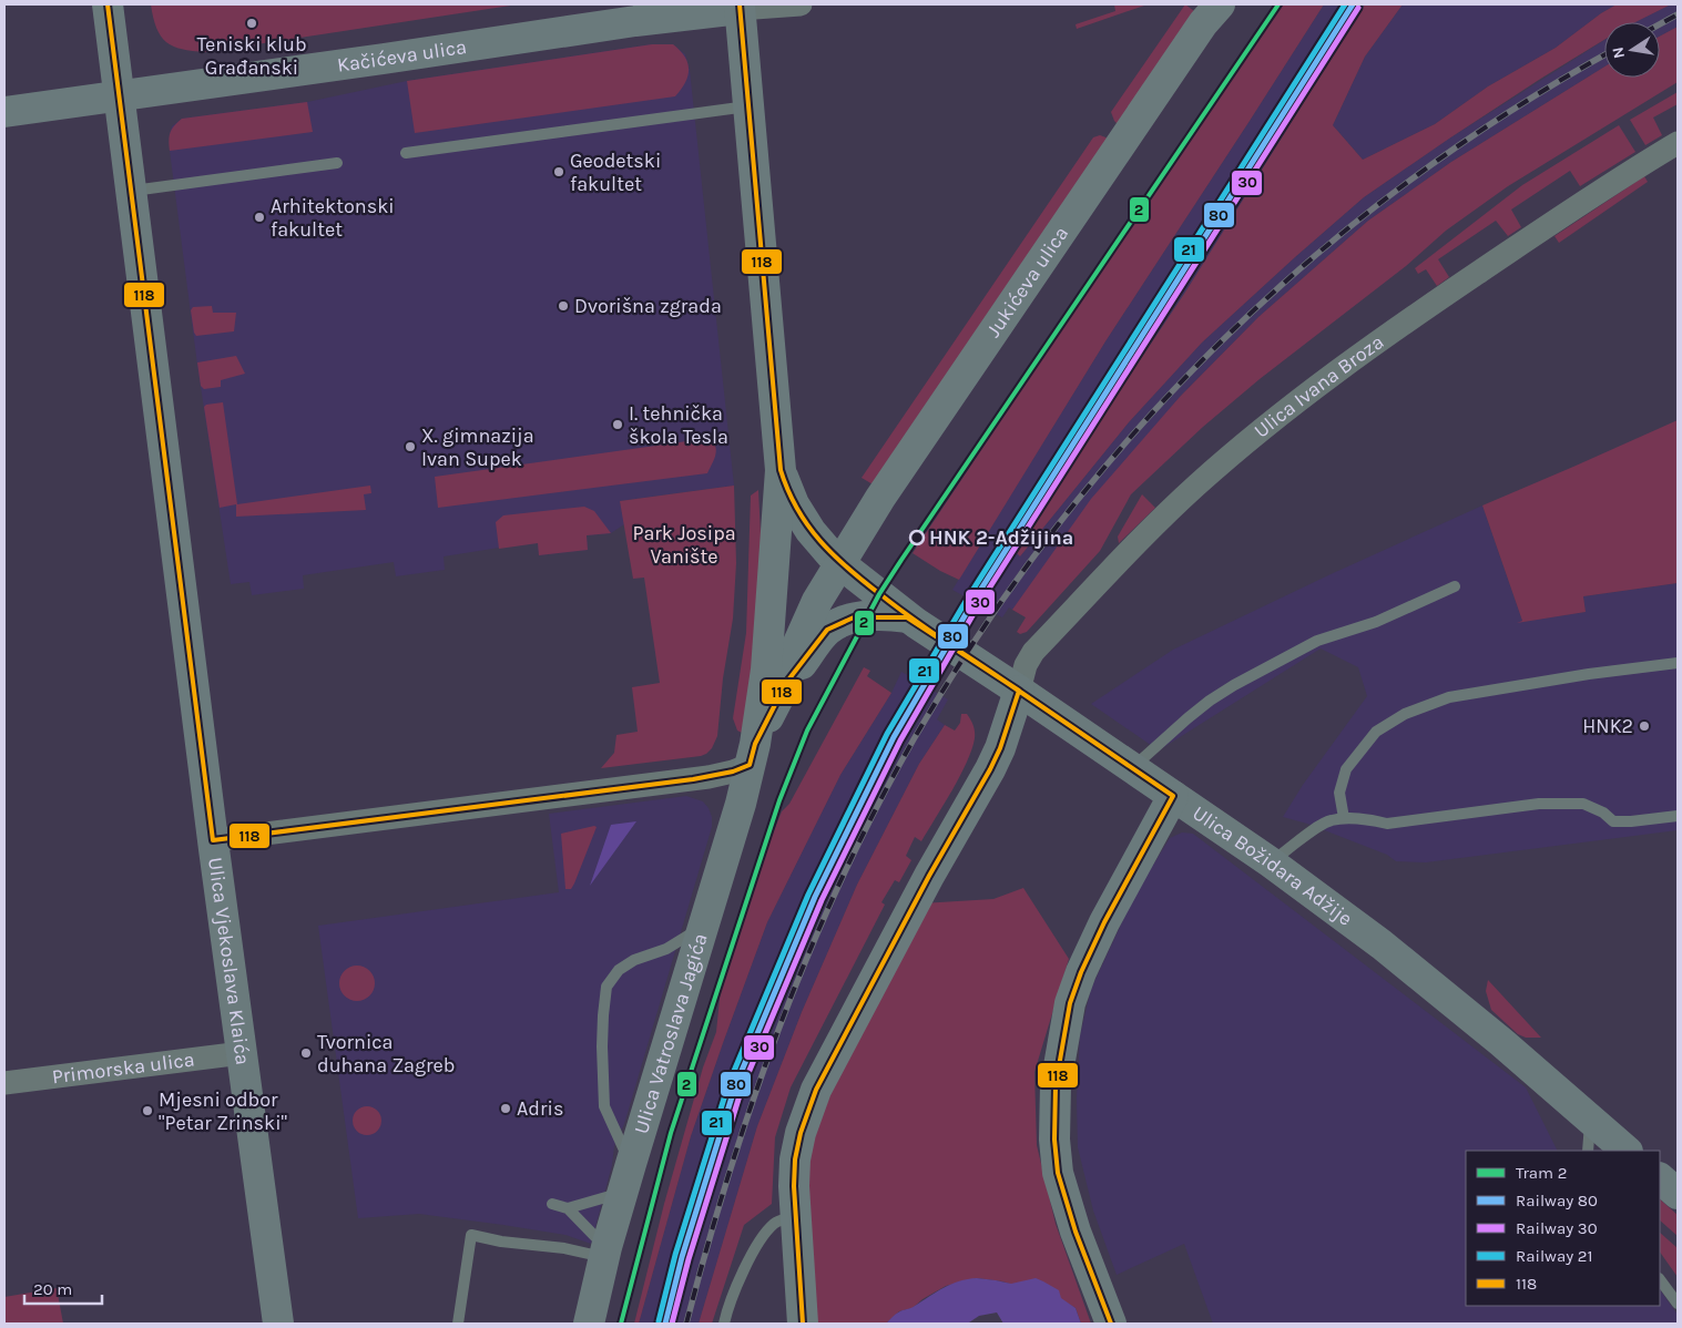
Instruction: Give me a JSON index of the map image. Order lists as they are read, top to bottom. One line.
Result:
{"streets":{"street":["Kačićeva ulica","Jukićeva ulica","Ulica Ivana Broza","Ulica Božidara Adžije","Ulica Vjekoslava Klaića","Ulica Vatroslava Jagića","Primorska ulica"]},"crossings":[["Kačićeva ulica","Ulica Vjekoslava Klaića"],["Jukićeva ulica","Ulica Božidara Adžije"],["Ulica Ivana Broza","Ulica Božidara Adžije"],["Ulica Vjekoslava Klaića","Primorska ulica"]],"parks":["Park Josipa Vanište"],"places":["Teniski klub Građanski","Geodetski fakultet","Arhitektonski fakultet","Dvorišna zgrada","I. tehnička škola Tesla","X. gimnazija Ivan Supek","HNK 2-Adžijina","HNK2","Tvornica duhana Zagreb","Adris","Mjesni odbor \"Petar Zrinski\""],"lines":["tram line 2","rail line 80","rail line 21","transit line 118","rail line 30"],"legend":["Tram 2","Railway 80","Railway 30","Railway 21","118"],"scale_bar":"20 m","north":"left"}
